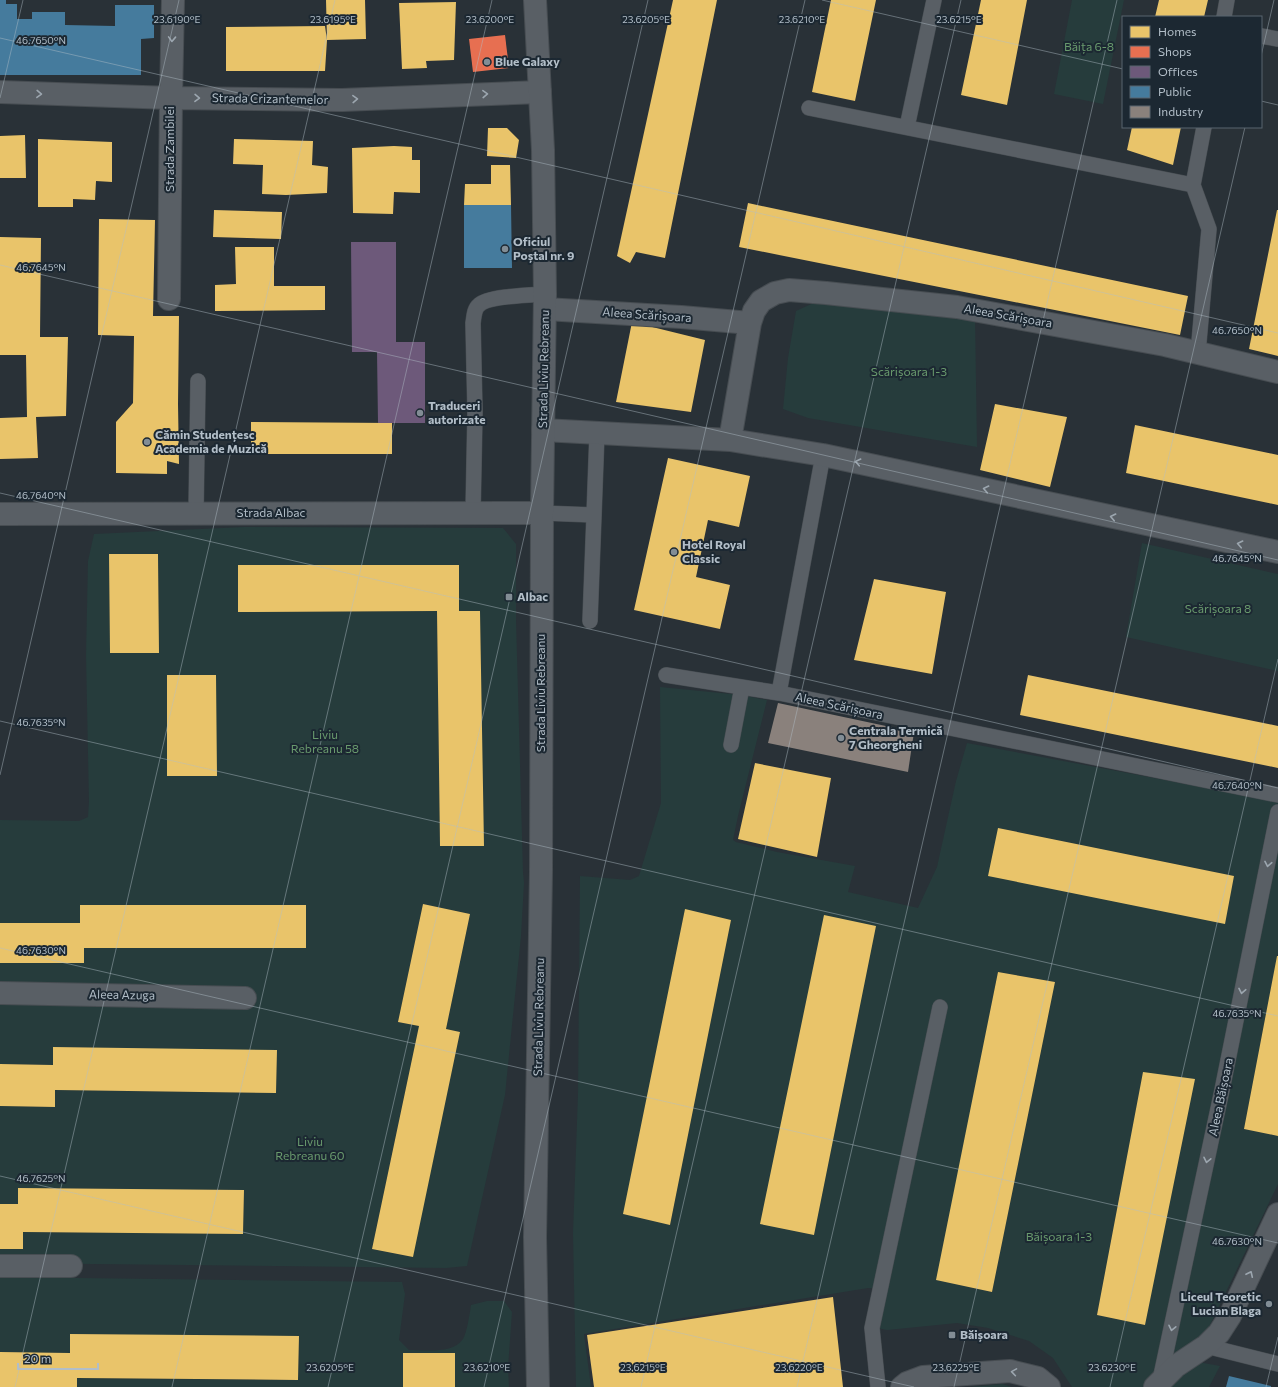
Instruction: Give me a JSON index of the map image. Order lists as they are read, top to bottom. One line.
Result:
{"streets":{"street":["Strada Crizantemelor","Strada Zambilei","Aleea Scărișoara","Strada Liviu Rebreanu","Strada Albac","Aleea Azuga","Aleea Băișoara"]},"crossings":[["Strada Crizantemelor","Strada Zambilei"],["Strada Crizantemelor","Strada Liviu Rebreanu"],["Aleea Scărișoara","Strada Liviu Rebreanu"],["Strada Liviu Rebreanu","Strada Albac"]],"one_way":["Strada Crizantemelor"],"parks":["Băița 6-8","Scărișoara 1-3","Scărișoara 8","Liviu Rebreanu 58","Liviu Rebreanu 60","Băișoara 1-3"],"places":{"other":["Blue Galaxy","Oficiul Poștal nr. 9","Traduceri autorizate","Cămin Studențesc Academia de Muzică","Hotel Royal Classic","Centrala Termică 7 Gheorgheni","Liceul Teoretic Lucian Blaga"],"transit":["Albac","Băișoara"]},"legend":["Homes","Shops","Offices","Public","Industry"],"scale_bar":"20 m","coordinates":["23.6195°E","23.6200°E","23.6205°E","23.6210°E","23.6215°E","23.6190°E","46.7650°N","46.7645°N","46.7640°N","46.7635°N","46.7630°N","46.7625°N","23.6220°E","23.6225°E","23.6230°E"]}
